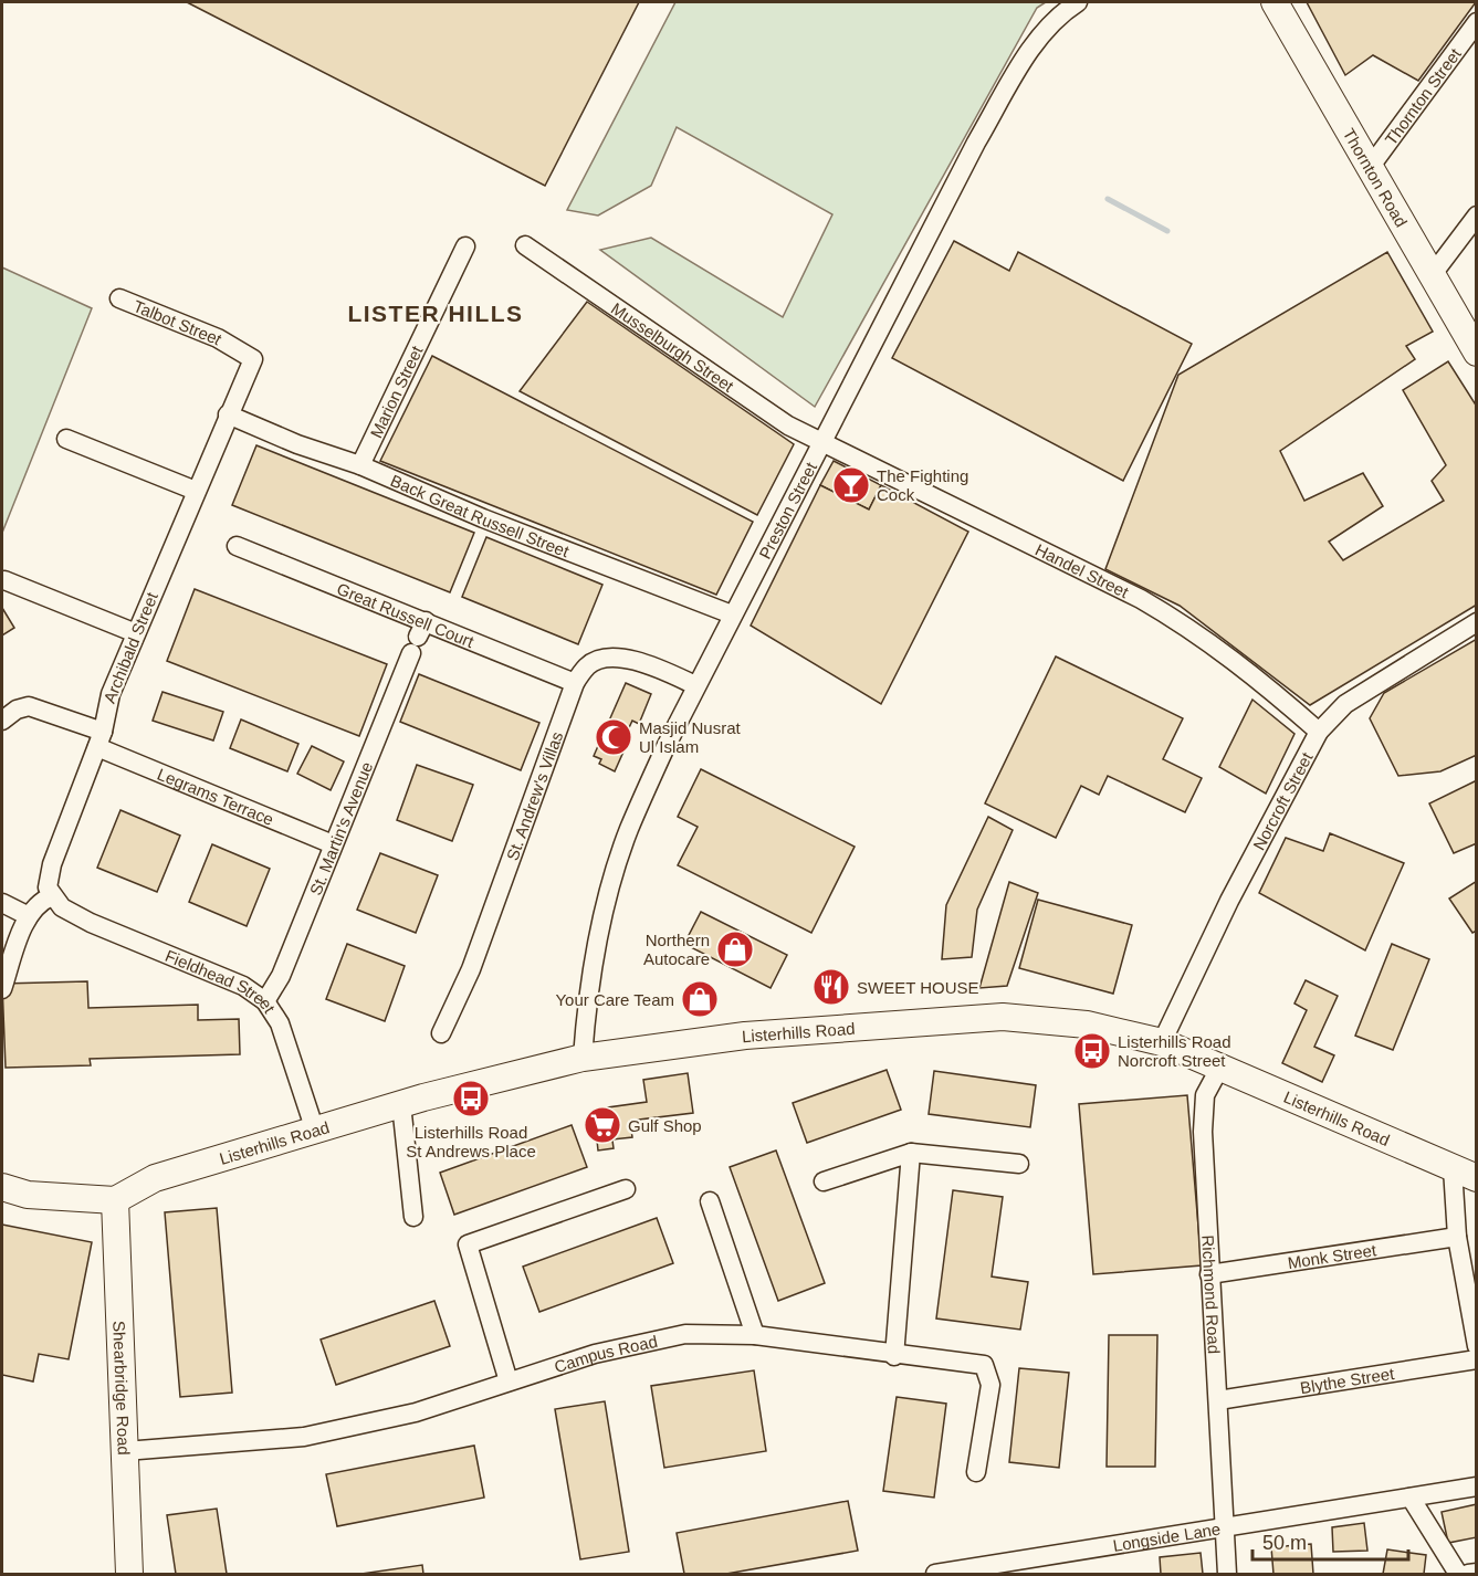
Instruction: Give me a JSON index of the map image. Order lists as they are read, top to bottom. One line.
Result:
{"streets":{"street":["Thornton Street","Thornton Road","Talbot Street","Musselburgh Street","Marion Street","Preston Street","Back Great Russell Street","Handel Street","Great Russell Court","Archibald Street","St. Andrew's Villas","Legrams Terrace","Norcroft Street","St. Martin's Avenue","Fieldhead Street","Listerhills Road","Monk Street","Richmond Road","Campus Road","Blythe Street","Shearbridge Road","Longside Lane"]},"crossings":[["Thornton Street","Thornton Road"],["Talbot Street","Archibald Street"],["Musselburgh Street","Preston Street"],["Musselburgh Street","Handel Street"],["Marion Street","Back Great Russell Street"],["Preston Street","Back Great Russell Street"],["Preston Street","Handel Street"],["Preston Street","St. Andrew's Villas"],["Preston Street","Listerhills Road"],["Back Great Russell Street","Archibald Street"],["Handel Street","Norcroft Street"],["Great Russell Court","St. Andrew's Villas"],["Great Russell Court","St. Martin's Avenue"],["Archibald Street","Legrams Terrace"],["Archibald Street","Fieldhead Street"],["Legrams Terrace","St. Martin's Avenue"],["Norcroft Street","Listerhills Road"],["St. Martin's Avenue","Fieldhead Street"],["Fieldhead Street","Listerhills Road"],["Listerhills Road","Richmond Road"],["Listerhills Road","Shearbridge Road"],["Monk Street","Richmond Road"],["Richmond Road","Blythe Street"],["Richmond Road","Longside Lane"],["Campus Road","Shearbridge Road"]],"districts":["LISTER HILLS"],"places":{"bar":["The Fighting Cock"],"mosque":["Masjid Nusrat Ul Islam"],"shop":["Northern Autocare","Your Care Team"],"restaurant":["SWEET HOUSE"],"bus stop":["Listerhills Road Norcroft Street","Listerhills Road St Andrews Place"],"supermarket":["Gulf Shop"]},"scale_bar":"50 m"}
